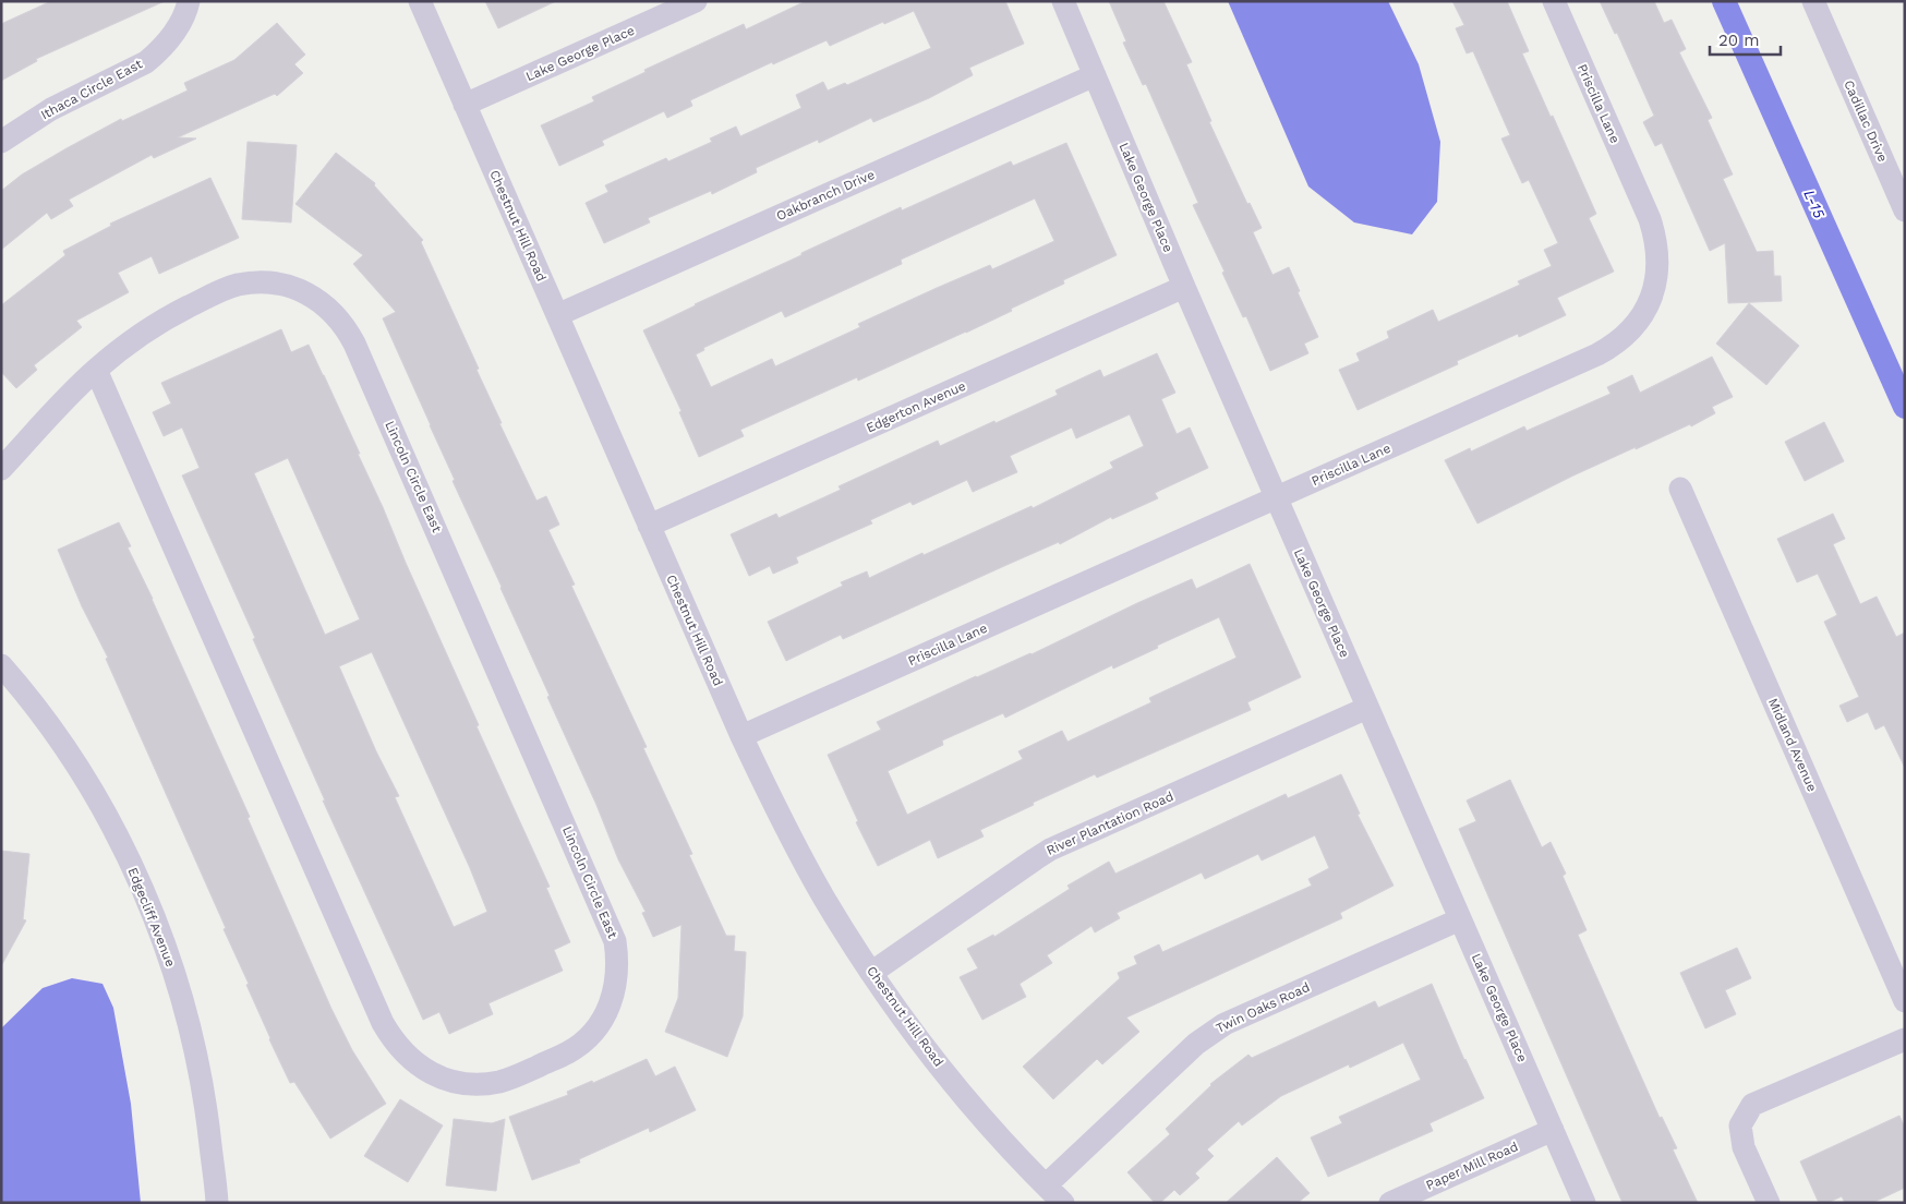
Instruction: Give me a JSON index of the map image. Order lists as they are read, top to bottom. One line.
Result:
{"streets":{"street":["Lake George Place","Ithaca Circle East","Priscilla Lane","Cadillac Drive","Oakbranch Drive","Chestnut Hill Road","Edgerton Avenue","Lincoln Circle East","Midland Avenue","River Plantation Road","Edgecliff Avenue","Twin Oaks Road","Paper Mill Road"]},"crossings":[["Lake George Place","Priscilla Lane"],["Lake George Place","Oakbranch Drive"],["Lake George Place","Chestnut Hill Road"],["Lake George Place","Edgerton Avenue"],["Lake George Place","River Plantation Road"],["Lake George Place","Twin Oaks Road"],["Lake George Place","Paper Mill Road"],["Priscilla Lane","Chestnut Hill Road"],["Oakbranch Drive","Chestnut Hill Road"],["Chestnut Hill Road","Edgerton Avenue"],["Chestnut Hill Road","River Plantation Road"],["Chestnut Hill Road","Twin Oaks Road"]],"water":["L-15"],"scale_bar":"20 m"}
